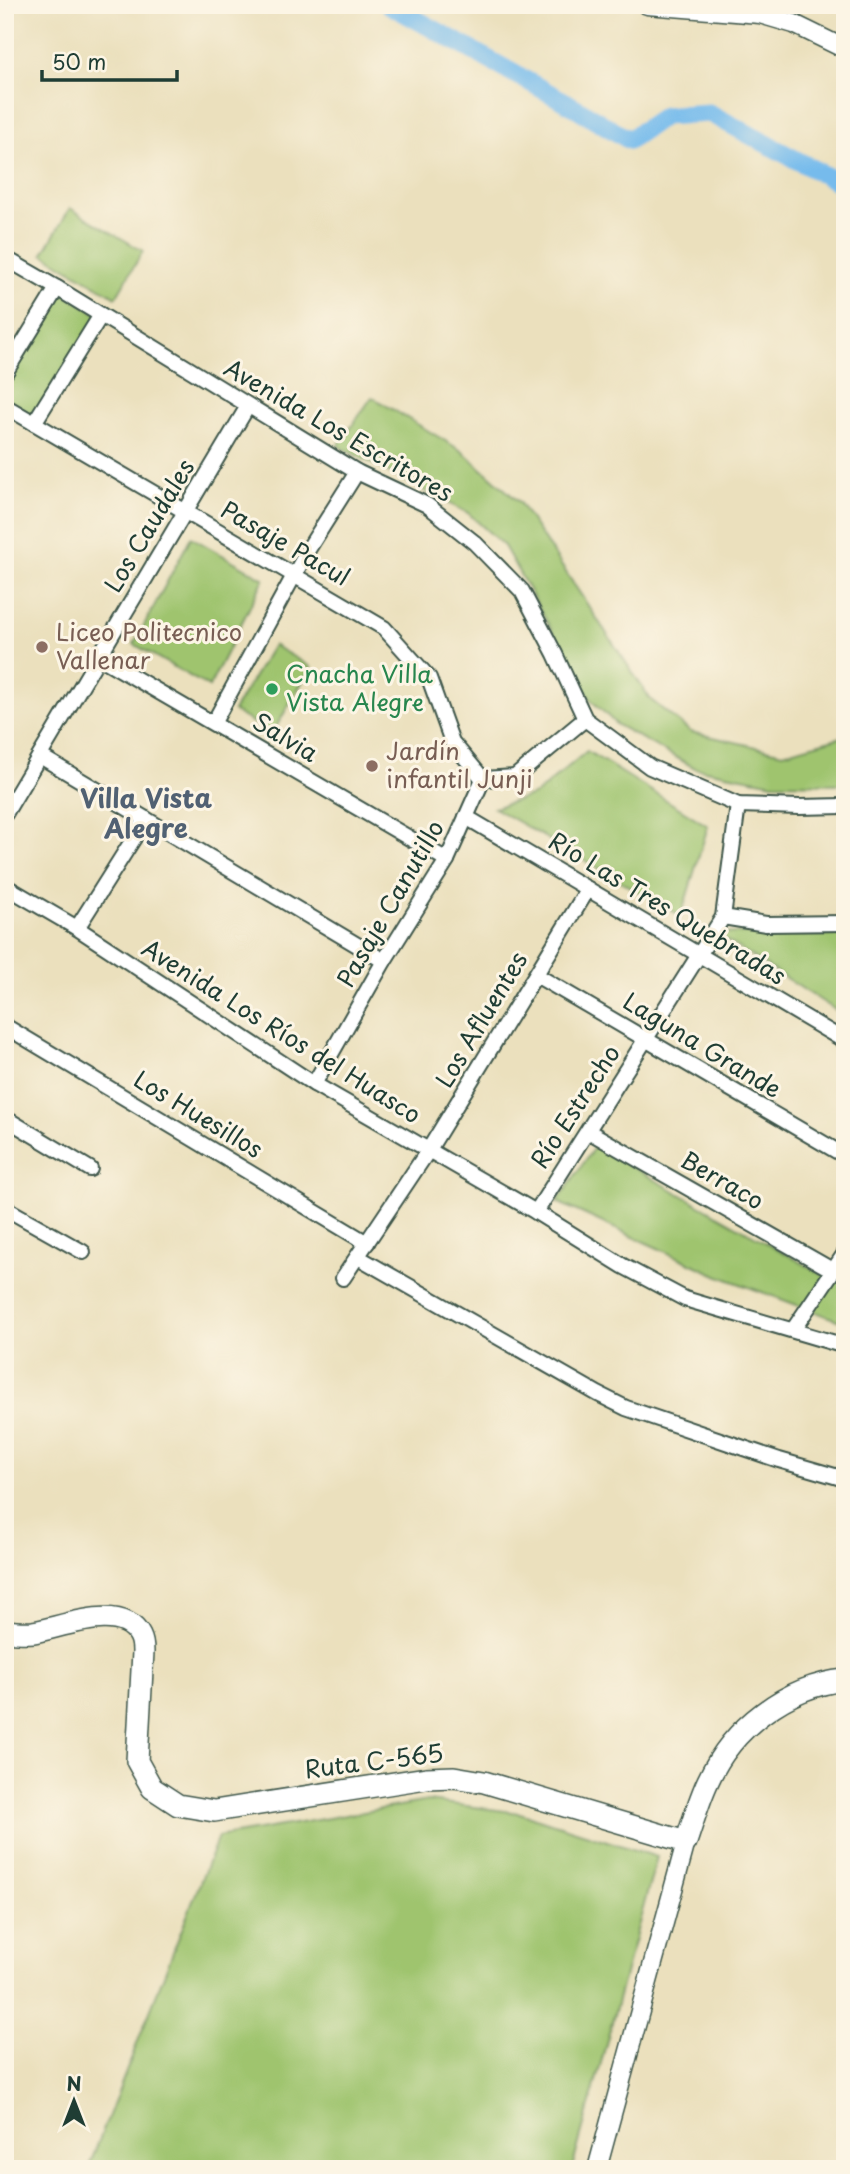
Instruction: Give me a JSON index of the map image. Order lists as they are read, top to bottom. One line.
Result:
{"streets":{"main road":["Ruta C-565"],"street":["Avenida Los Escritores","Los Caudales","Pasaje Pacul","Salvia","Pasaje Canutillo","Río Las Tres Quebradas","Los Afluentes","Avenida Los Ríos del Huasco","Laguna Grande","Río Estrecho","Los Huesillos","Berraco"]},"crossings":[["Avenida Los Escritores","Los Caudales"],["Los Caudales","Pasaje Pacul"],["Los Caudales","Salvia"],["Pasaje Pacul","Pasaje Canutillo"],["Salvia","Pasaje Canutillo"],["Pasaje Canutillo","Río Las Tres Quebradas"],["Pasaje Canutillo","Avenida Los Ríos del Huasco"],["Río Las Tres Quebradas","Los Afluentes"],["Río Las Tres Quebradas","Río Estrecho"],["Los Afluentes","Avenida Los Ríos del Huasco"],["Los Afluentes","Laguna Grande"],["Los Afluentes","Los Huesillos"],["Avenida Los Ríos del Huasco","Río Estrecho"],["Laguna Grande","Río Estrecho"],["Río Estrecho","Berraco"]],"districts":["Villa Vista Alegre"],"places":["Liceo Politecnico Vallenar","Cnacha Villa Vista Alegre","Jardín infantil Junji"],"scale_bar":"50 m","north":"top"}
